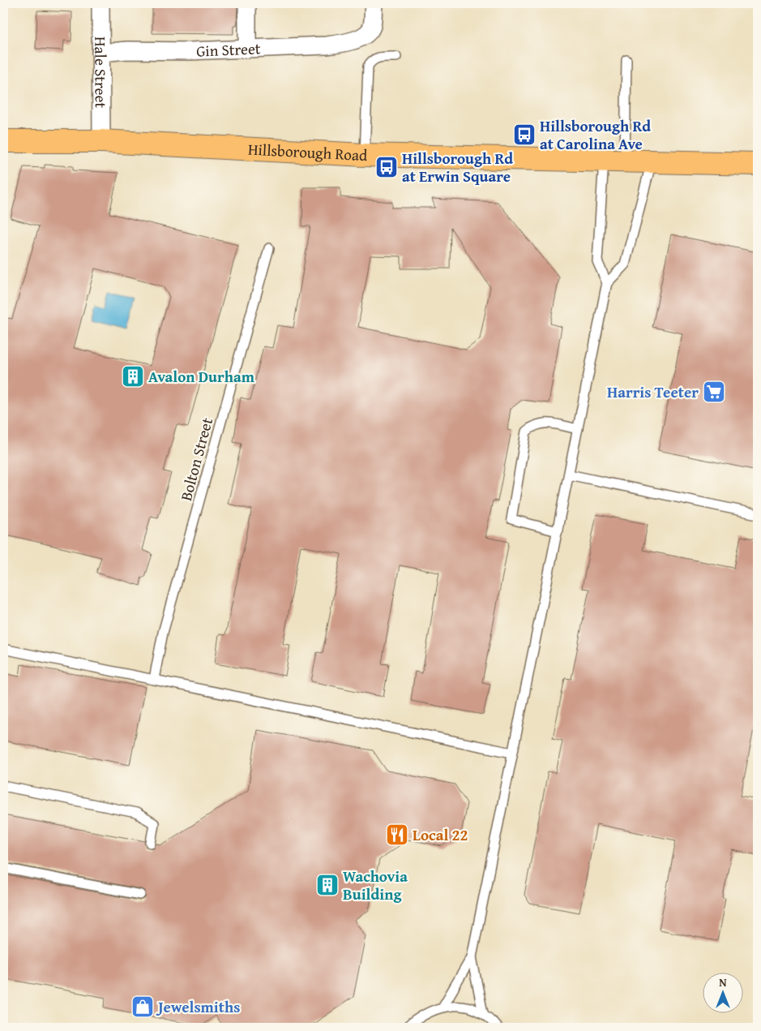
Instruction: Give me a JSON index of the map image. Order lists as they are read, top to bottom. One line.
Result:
{"streets":{"main road":["Hillsborough Road"],"street":["Gin Street","Hale Street"],"lane":["Bolton Street"]},"crossings":[["Gin Street","Hale Street"],["Hale Street","Hillsborough Road"]],"places":{"bus stop":["Hillsborough Rd at Carolina Ave","Hillsborough Rd at Erwin Square"],"building":["Avalon Durham","Wachovia Building"],"supermarket":["Harris Teeter"],"restaurant":["Local 22"],"shop":["Jewelsmiths"]},"north":"top"}
